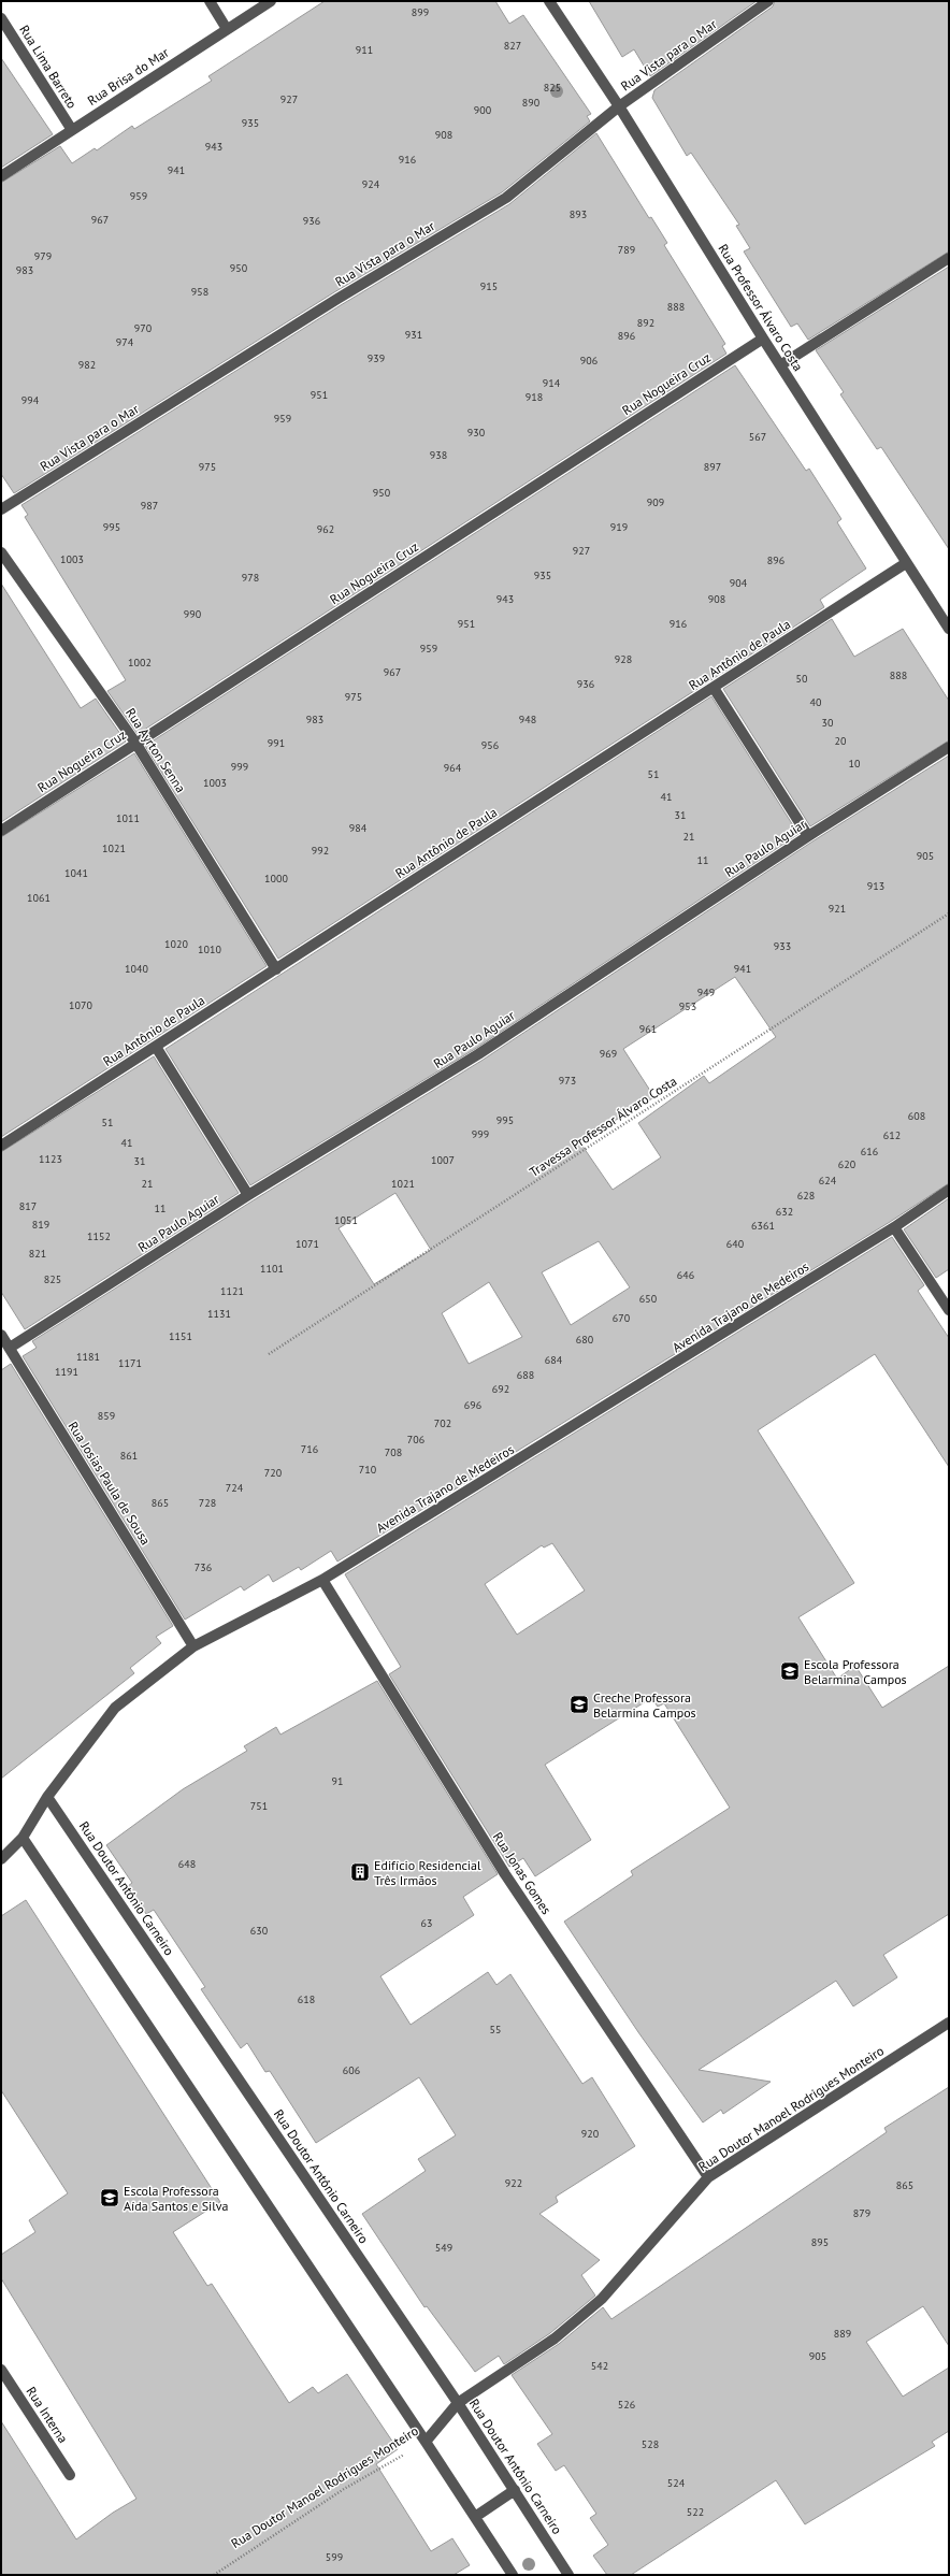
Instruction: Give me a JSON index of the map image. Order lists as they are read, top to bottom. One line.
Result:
{"streets":{"street":["Rua Vista para o Mar","Rua Lima Barreto","Rua Brisa do Mar","Rua Professor Álvaro Costa","Rua Nogueira Cruz","Rua Antônio de Paula","Rua Ayrton Senna","Rua Paulo Aguiar","Avenida Trajano de Medeiros","Rua Josias Paula de Sousa","Rua Jonas Gomes","Rua Doutor Antônio Carneiro","Rua Doutor Manoel Rodrigues Monteiro","Rua Interna"],"path":["Travessa Professor Álvaro Costa"]},"crossings":[["Rua Vista para o Mar","Rua Professor Álvaro Costa"],["Rua Lima Barreto","Rua Brisa do Mar"],["Rua Professor Álvaro Costa","Rua Nogueira Cruz"],["Rua Professor Álvaro Costa","Rua Antônio de Paula"],["Rua Nogueira Cruz","Rua Ayrton Senna"],["Rua Antônio de Paula","Rua Ayrton Senna"],["Rua Paulo Aguiar","Rua Josias Paula de Sousa"],["Avenida Trajano de Medeiros","Rua Josias Paula de Sousa"],["Avenida Trajano de Medeiros","Rua Jonas Gomes"],["Avenida Trajano de Medeiros","Rua Doutor Antônio Carneiro"],["Rua Jonas Gomes","Rua Doutor Manoel Rodrigues Monteiro"],["Rua Doutor Antônio Carneiro","Rua Doutor Manoel Rodrigues Monteiro"]],"places":{"school or university":["Escola Professora Belarmina Campos","Creche Professora Belarmina Campos","Escola Professora Aída Santos e Silva"],"building":["Edifício Residencial Três Irmãos"]},"house_numbers":["899","827","911","825","927","890","900","935","908","943","916","941","924","959","893","967","936","789","979","950","983","915","958","888","892","970","931","896","974","939","906","982","914","951","918","994","959","930","567","938","975","897","950","909","987","995","919","962","927","1003","896","935","978","904","943","908","990","951","916","959","928","1002","967","888","50","936","975","40","983","948","30","20","991","956","10","999","964","51","1003","41","31","1011","984","21","1021","992","905","11","1041","1000","913","1061","921","1020","933","1010","1040","941","949","1070","953","961","969","973","608","995","51","999","612","41","616","1123","1007","31","620","624","21","1021","628","817","11","632","1051","819","6361","1152","1071","640","821","1101","646","825","1121","650","1131","670","1151","680","1181","684","1171","1191","688","692","696","859","702","706","716","708","861","710","720","724","865","728","736","91","751","648","63","630","618","55","606","920","922","865","879","895","549","889","905","542","526","528","524","522","599"]}
